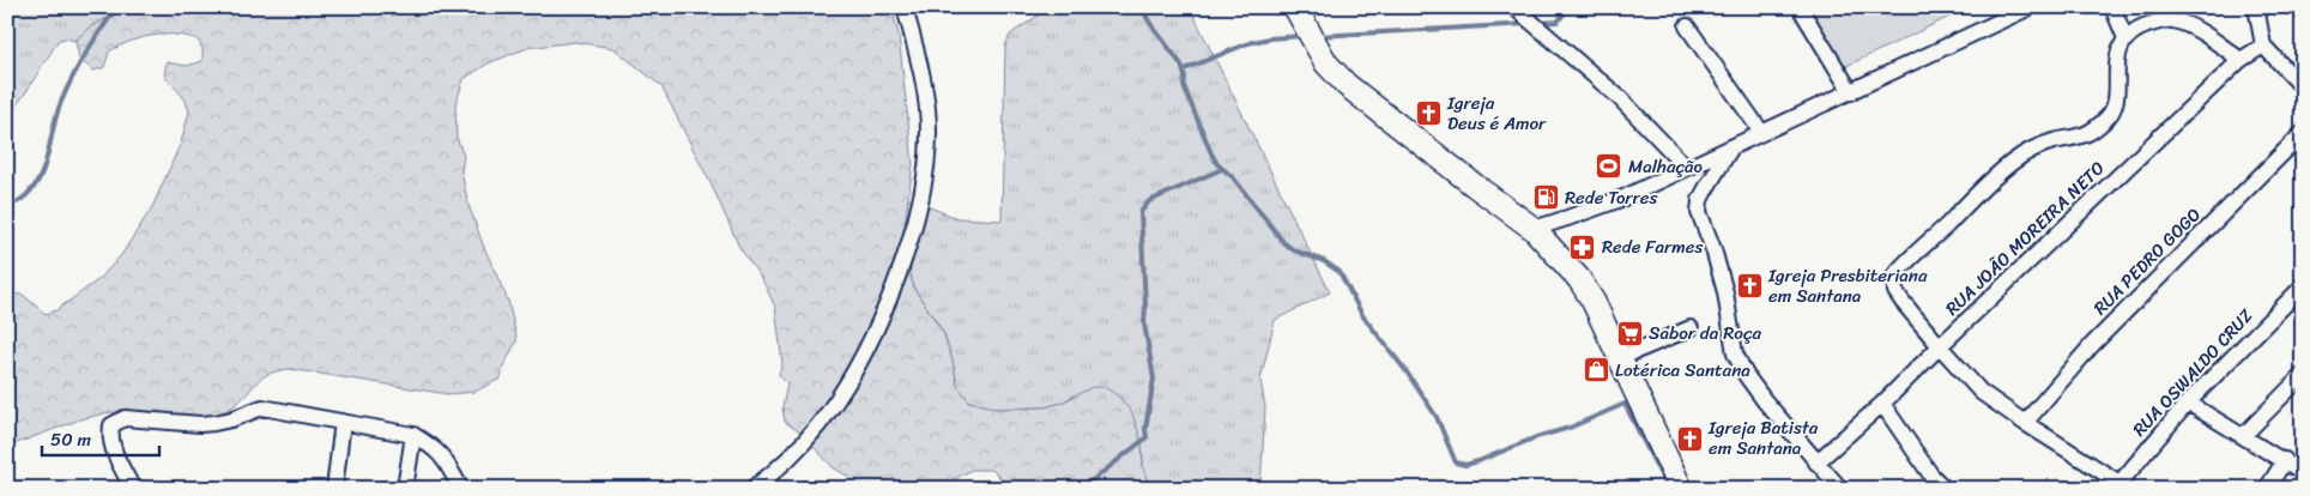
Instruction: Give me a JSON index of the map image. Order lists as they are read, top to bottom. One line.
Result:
{"streets":{"street":["RUA JOÃO MOREIRA NETO","RUA PEDRO GOGO","RUA OSWALDO CRUZ"]},"places":{"church":["Igreja Deus é Amor","Igreja Presbiteriana em Santana","Igreja Batista em Santana"],"sports":["Malhação"],"fuel station":["Rede Torres"],"pharmacy":["Rede Farmes"],"supermarket":["Sabor da Roça"],"shop":["Lotérica Santana"]},"scale_bar":"50 m"}
